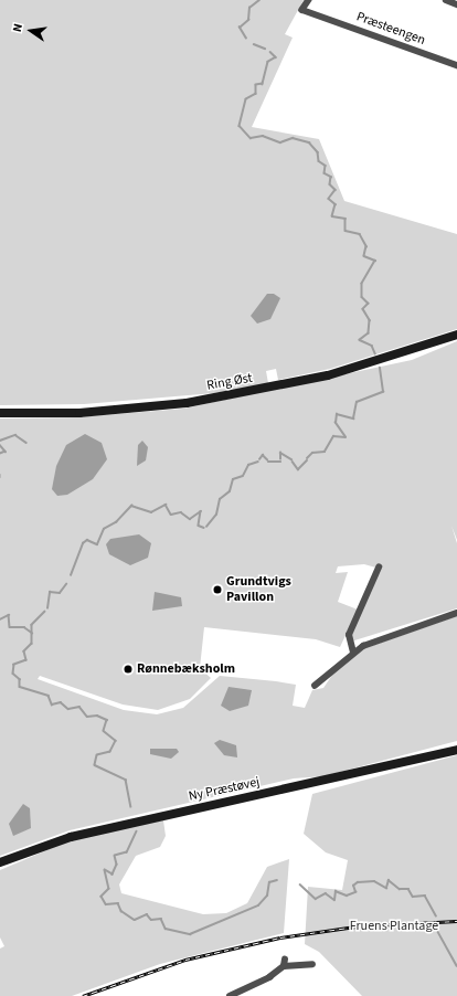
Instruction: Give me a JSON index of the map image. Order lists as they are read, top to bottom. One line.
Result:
{"streets":{"street":["Præsteengen","Ring Øst","Ny Præstøvej"]},"parks":["Fruens Plantage"],"places":["Grundtvigs Pavillon","Rønnebæksholm"],"north":"left"}
